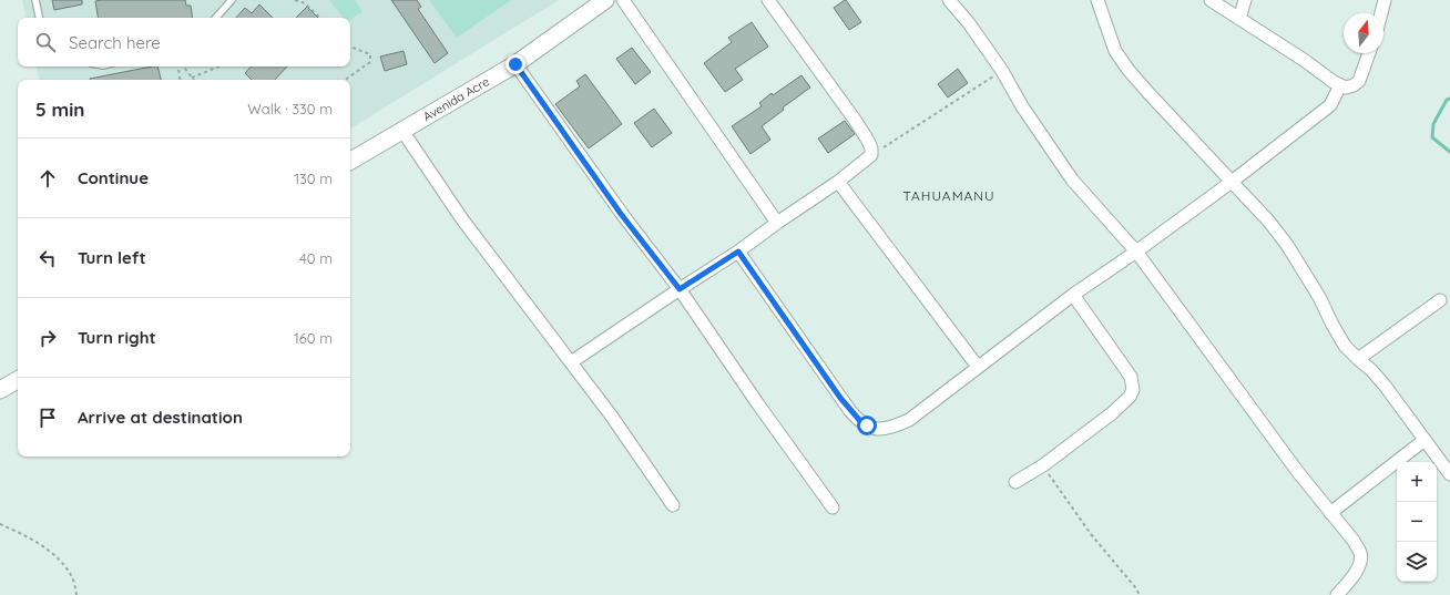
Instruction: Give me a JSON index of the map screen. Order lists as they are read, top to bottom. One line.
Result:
{"streets":{"main road":["Avenida Acre"]},"districts":["TAHUAMANU"],"north":"top","page":{"search":"Search here","heading":["5 min","Walk · 330 m"],"list":[["Continue","130 m"],["Turn left","40 m"],["Turn right","160 m"],"Arrive at destination"],"map_buttons":["+","−"]}}
